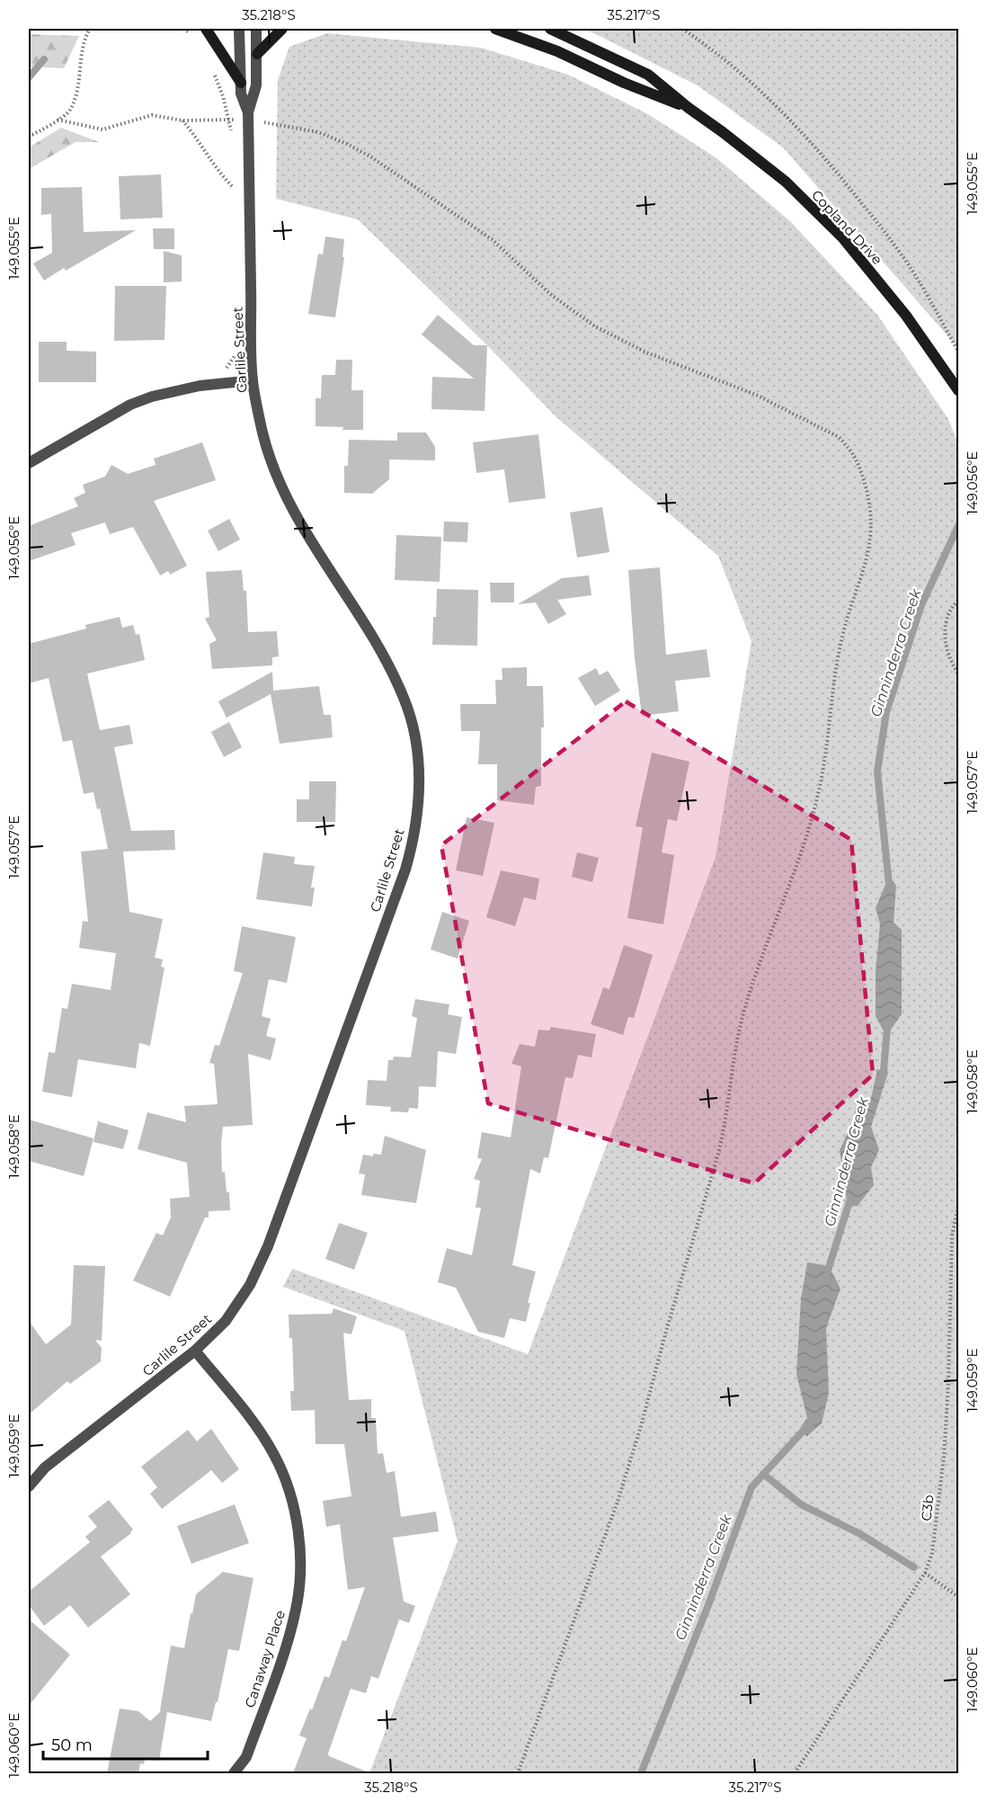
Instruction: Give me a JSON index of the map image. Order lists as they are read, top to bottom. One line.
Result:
{"streets":{"main road":["Copland Drive"],"street":["Carlile Street","Canaway Place"],"path":["C3b"]},"crossings":[["Carlile Street","Canaway Place"]],"water":["Ginninderra Creek"],"scale_bar":"50 m","coordinates":["35.218°S","35.217°S","149.055°E","149.056°E","149.057°E","149.058°E","149.059°E","149.060°E"]}
